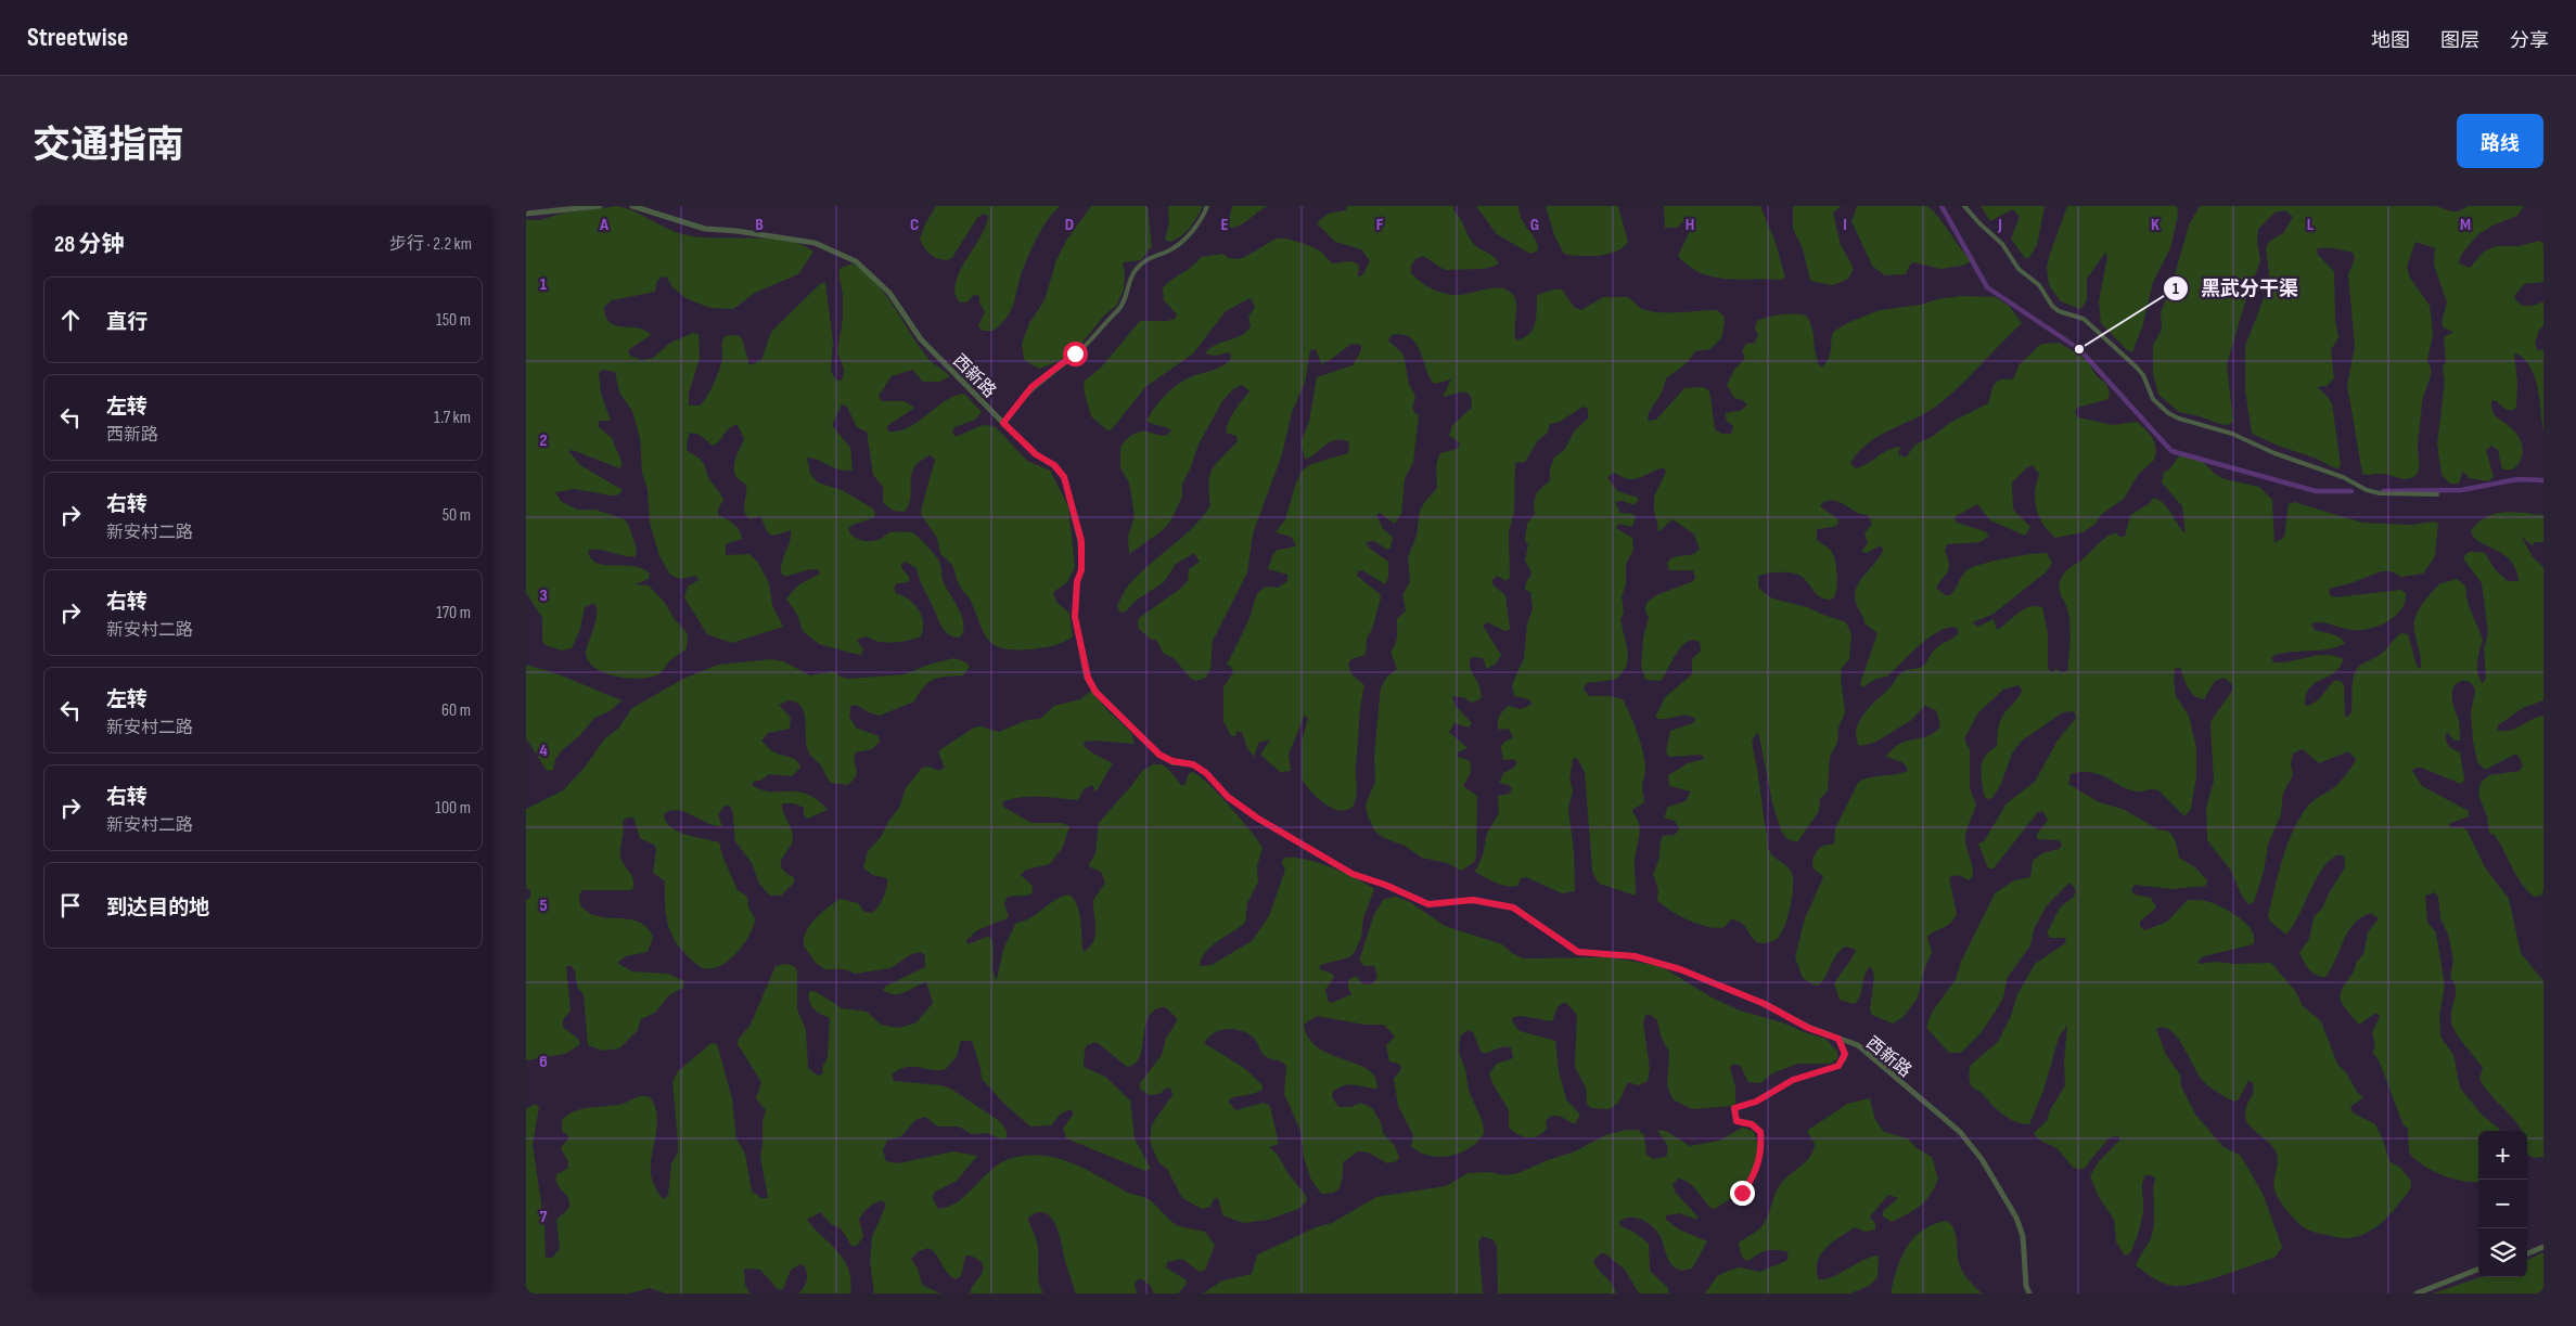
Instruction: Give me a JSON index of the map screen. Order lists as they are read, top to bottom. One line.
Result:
{"streets":{"street":["西新路"]},"places":["黑武分干渠"],"page":{"header":"Streetwise","nav":["地图","图层","分享"],"title":"交通指南","buttons":"路线","heading":["28 分钟","步行 · 2.2 km"],"list":[["直行","150 m"],["左转","西新路","1.7 km"],["右转","新安村二路","50 m"],["右转","新安村二路","170 m"],["左转","新安村二路","60 m"],["右转","新安村二路","100 m"],"到达目的地"],"map_buttons":["+","−"]},"grid":{"columns":["A","B","C","D","E","F","G","H","I","J","K","L","M"],"rows":["1","2","3","4","5","6","7"]}}
